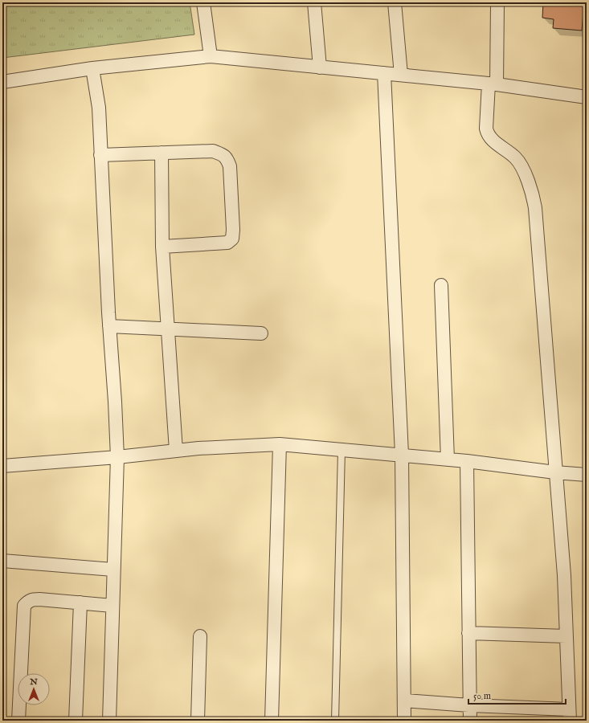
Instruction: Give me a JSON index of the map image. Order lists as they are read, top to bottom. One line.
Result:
{"scale_bar":"50 m","north":"top"}
